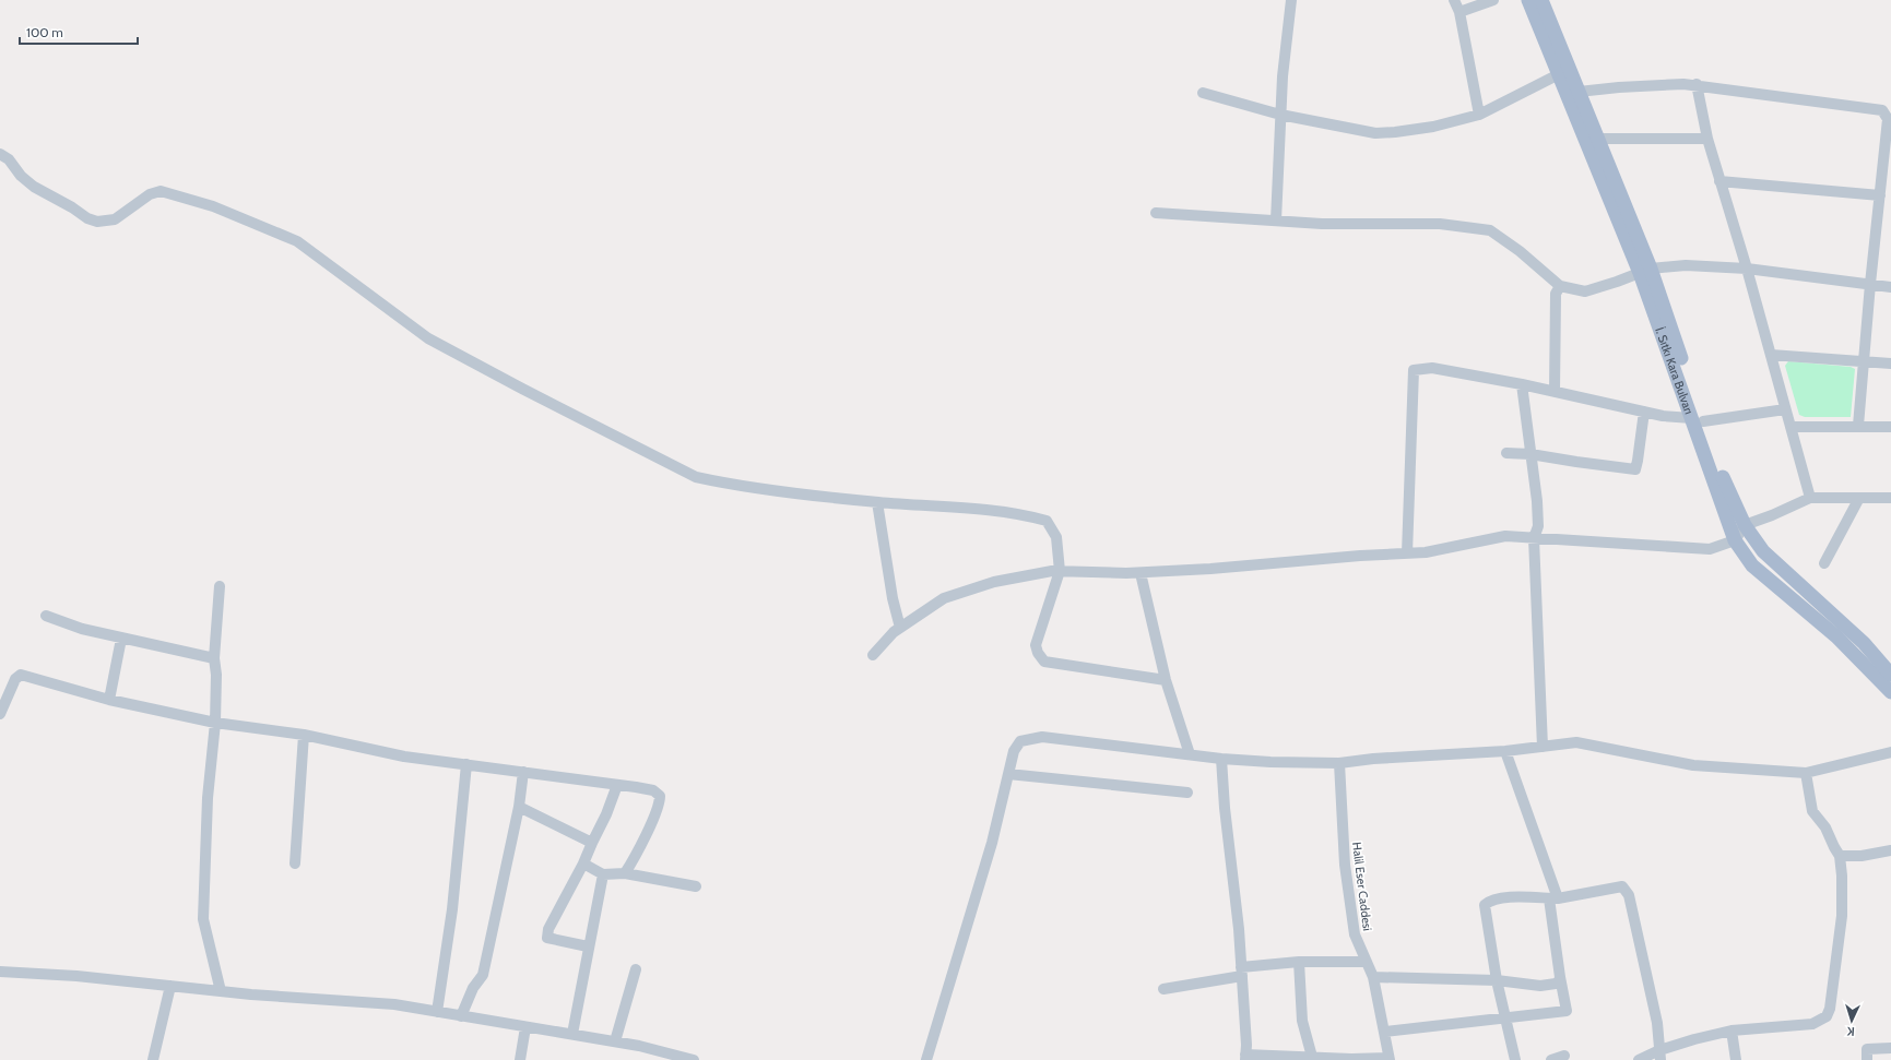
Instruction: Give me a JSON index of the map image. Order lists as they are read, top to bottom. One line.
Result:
{"streets":{"main road":["İ. Sıtkı Kara Bulvarı"],"street":["Halil Eser Caddesi"]},"scale_bar":"100 m","north":"bottom"}
